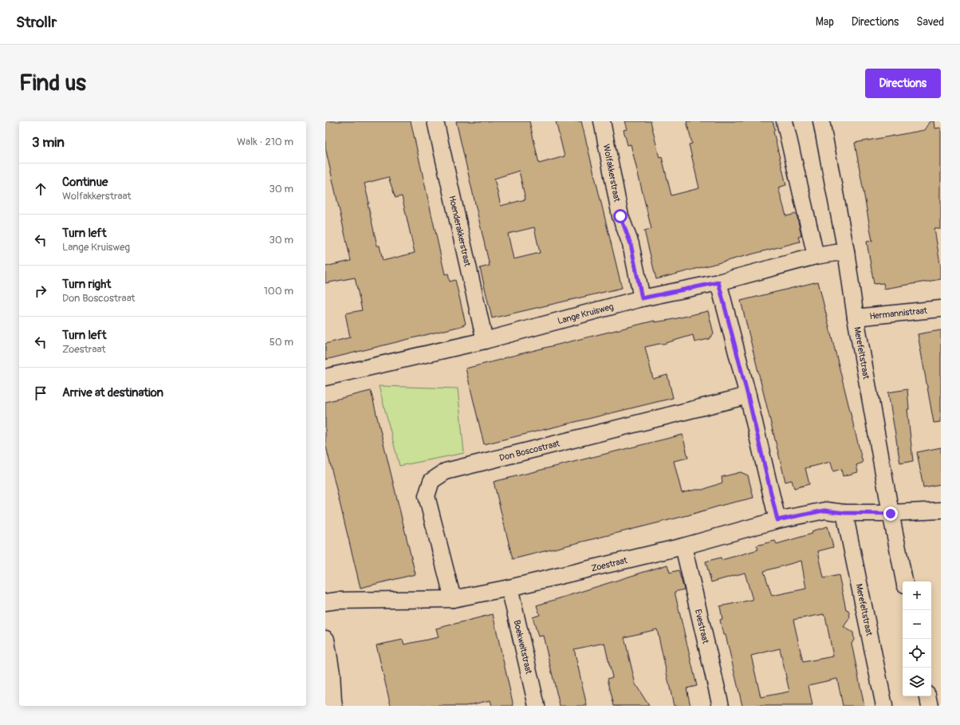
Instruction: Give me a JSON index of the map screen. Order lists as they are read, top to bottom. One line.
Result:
{"streets":{"street":["Wolfakkerstraat","Hoenderakkerstraat","Hermannistraat","Lange Kruisweg","Merefeltstraat","Don Boscostraat","Zoestraat","Evestraat","Boekweitstraat"]},"crossings":[["Wolfakkerstraat","Lange Kruisweg"],["Hoenderakkerstraat","Lange Kruisweg"],["Hermannistraat","Merefeltstraat"],["Lange Kruisweg","Merefeltstraat"],["Merefeltstraat","Zoestraat"],["Don Boscostraat","Zoestraat"],["Zoestraat","Evestraat"],["Zoestraat","Boekweitstraat"]],"page":{"header":"Strollr","nav":["Map","Directions","Saved"],"buttons":"Directions","title":"Find us","heading":["3 min","Walk · 210 m"],"list":[["Continue","Wolfakkerstraat","30 m"],["Turn left","Lange Kruisweg","30 m"],["Turn right","Don Boscostraat","100 m"],["Turn left","Zoestraat","50 m"],"Arrive at destination"],"map_buttons":["+","−"]}}
